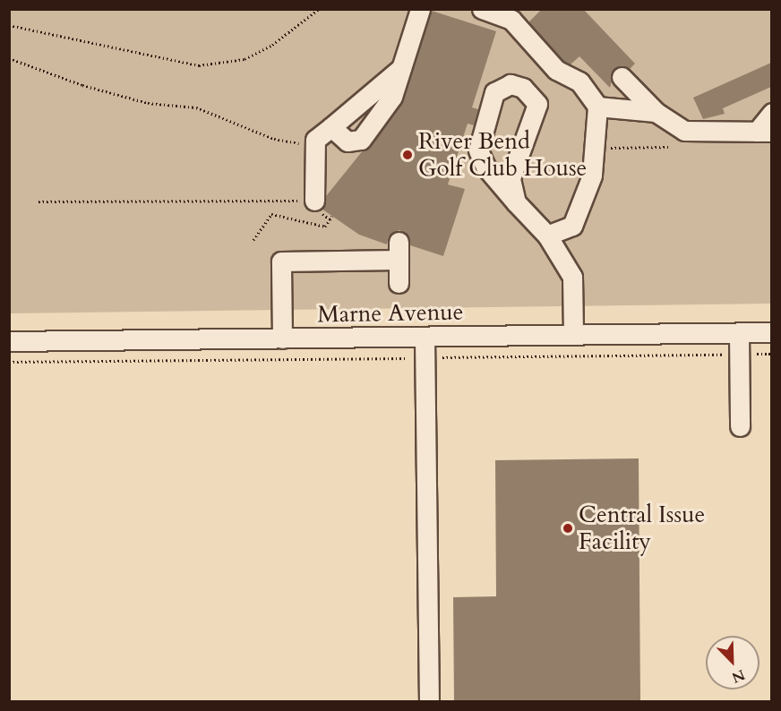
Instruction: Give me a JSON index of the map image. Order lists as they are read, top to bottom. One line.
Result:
{"streets":{"street":["Marne Avenue"]},"places":["River Bend Golf Club House","Central Issue Facility"],"north":"bottom right"}
